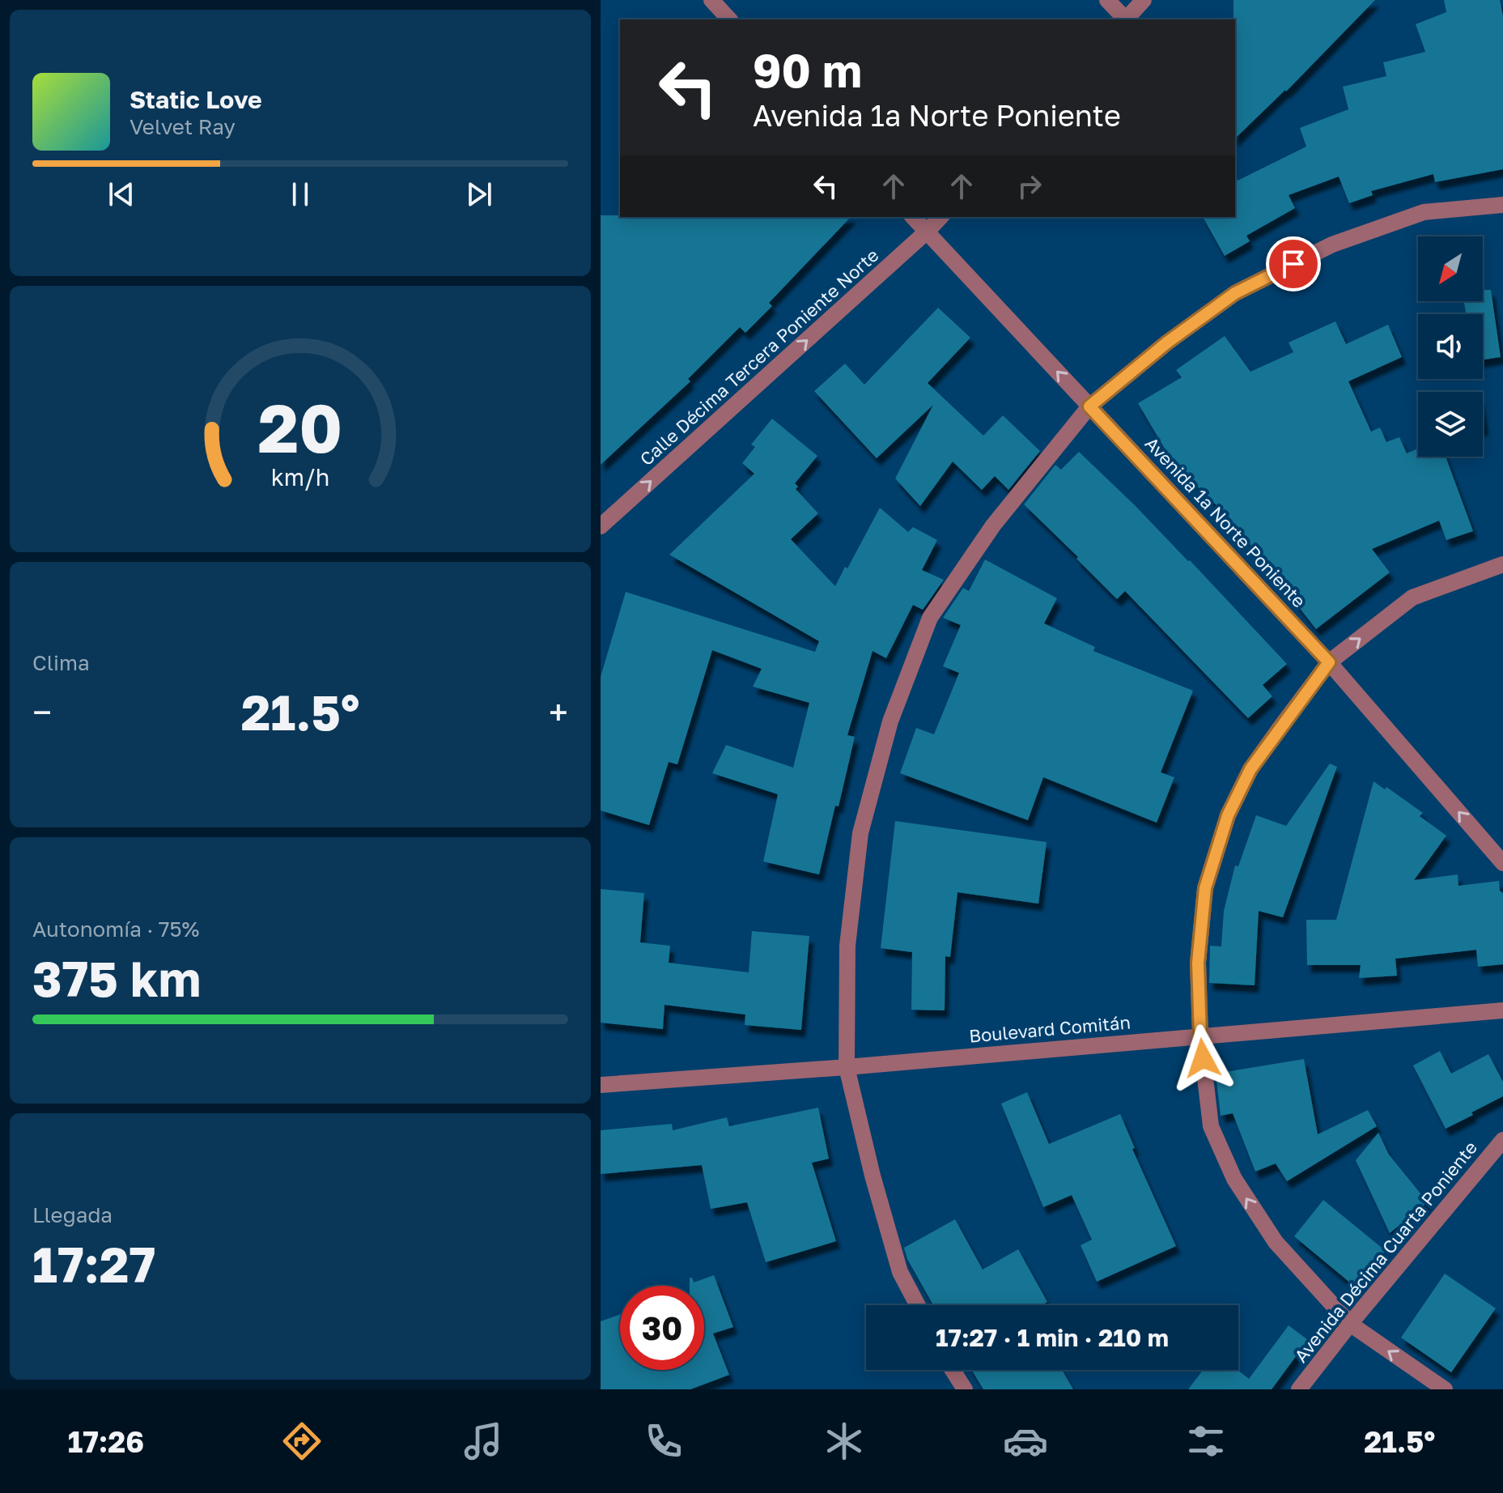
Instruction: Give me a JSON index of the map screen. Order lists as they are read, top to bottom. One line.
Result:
{"streets":{"street":["Calle Décima Tercera Poniente Norte","Avenida 1a Norte Poniente","Boulevard Comitán","Avenida Décima Cuarta Poniente"]},"crossings":[["Calle Décima Tercera Poniente Norte","Avenida 1a Norte Poniente"]],"one_way":["Calle Décima Tercera Poniente Norte","Avenida 1a Norte Poniente"],"north":"bottom left","page":{"turn":["90 m","Avenida 1a Norte Poniente"],"song":["Static Love","Velvet Ray"],"tile":["Clima",["Autonomía · 75%","375 km"],["Llegada","17:27"]],"heat":["−","21.5°","+"],"limit":"30","trip":"17:27 · 1 min · 210 m","tabs":["17:26","21.5°"],"gauge":["20","km/h"]}}
